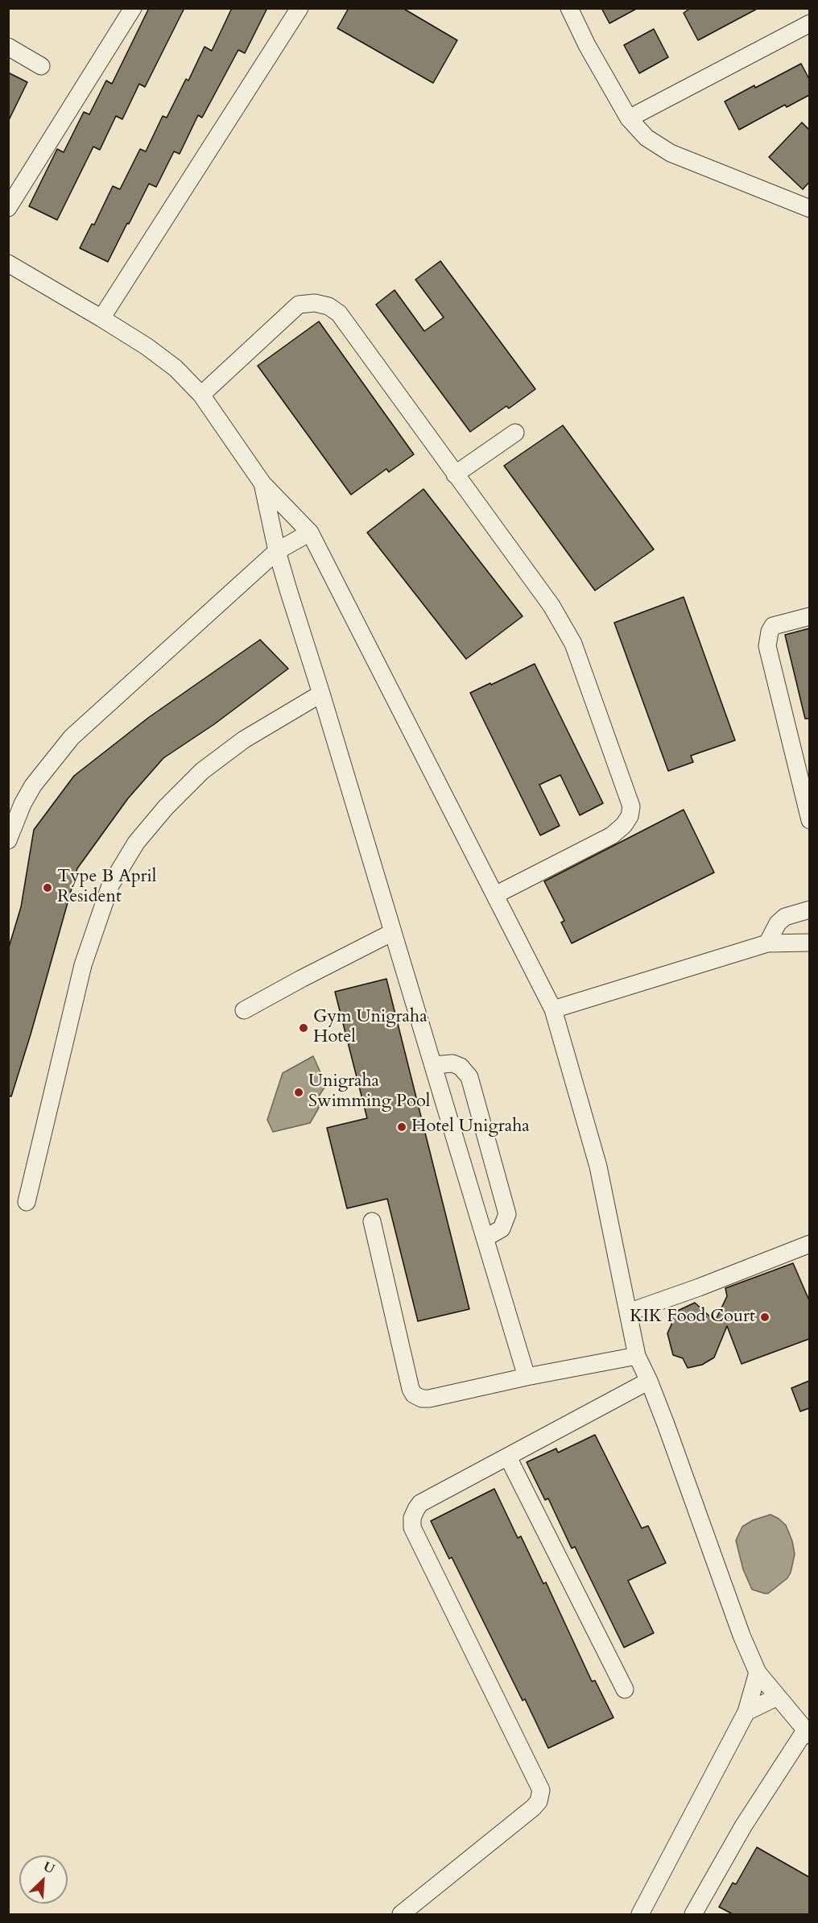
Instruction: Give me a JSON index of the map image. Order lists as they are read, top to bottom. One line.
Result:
{"places":["Type B April Resident","Gym Unigraha Hotel","Unigraha Swimming Pool","Hotel Unigraha","KIK Food Court"],"north":"top right"}
